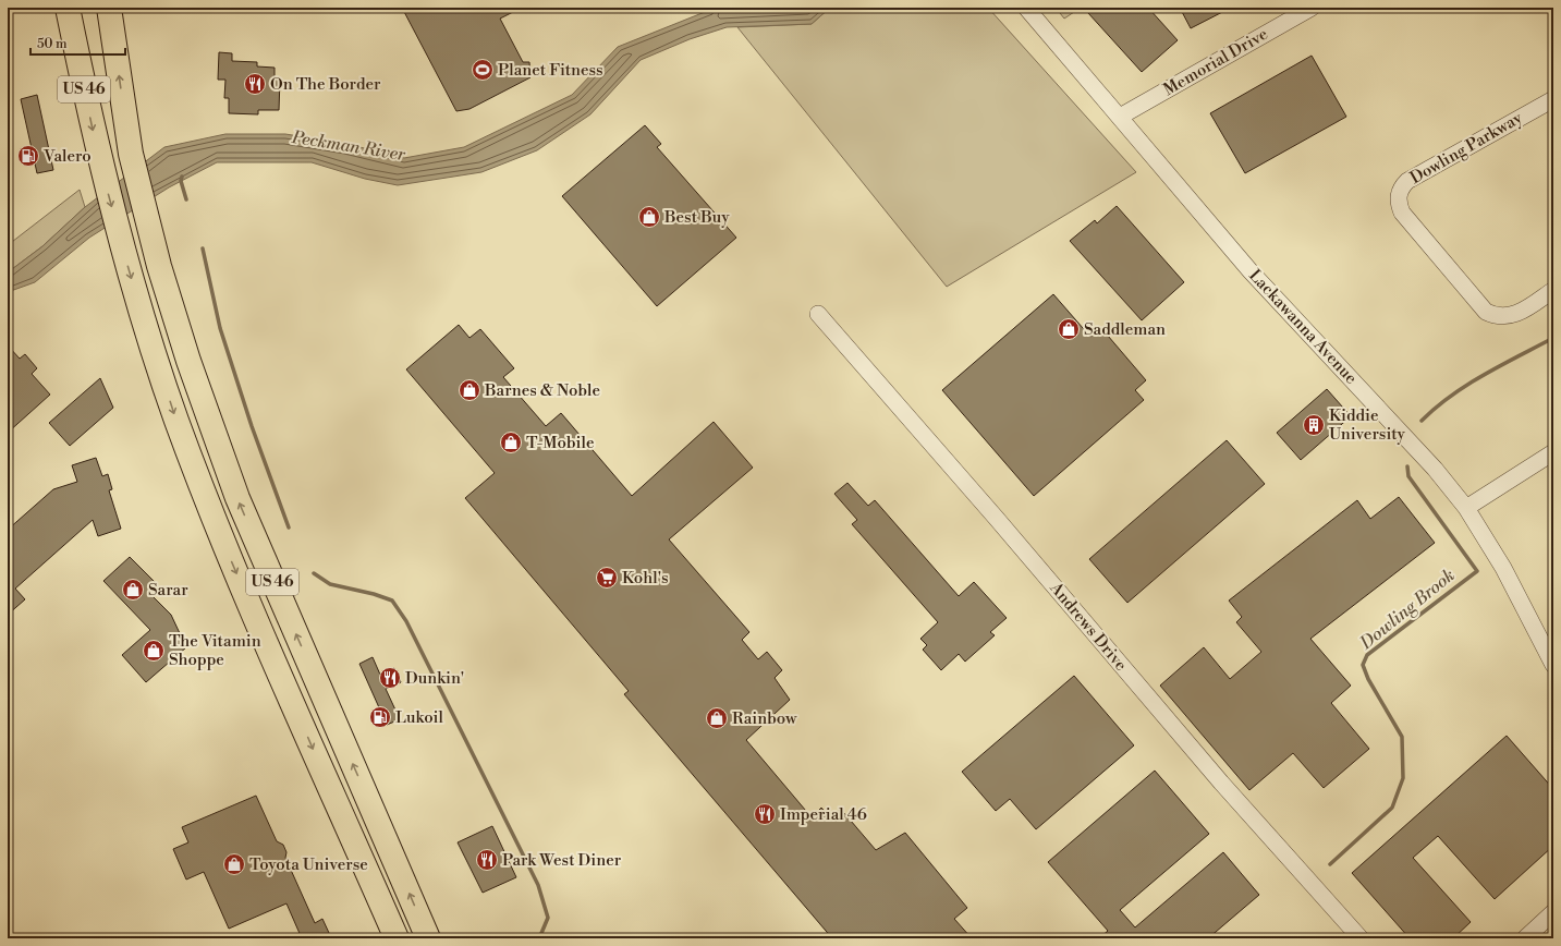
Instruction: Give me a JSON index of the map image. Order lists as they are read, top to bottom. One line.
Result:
{"streets":{"highway":["US 46"],"street":["Memorial Drive","Dowling Parkway","Lackawanna Avenue","Andrews Drive"]},"crossings":[["Memorial Drive","Lackawanna Avenue"]],"water":["Peckman River","Dowling Brook"],"places":{"sports":["Planet Fitness"],"restaurant":["On The Border","Dunkin'","Imperial 46","Park West Diner"],"fuel station":["Valero","Lukoil"],"shop":["Best Buy","Saddleman","Barnes & Noble","T-Mobile","Sarar","The Vitamin Shoppe","Rainbow","Toyota Universe"],"building":["Kiddie University"],"supermarket":["Kohl's"]},"scale_bar":"50 m"}
